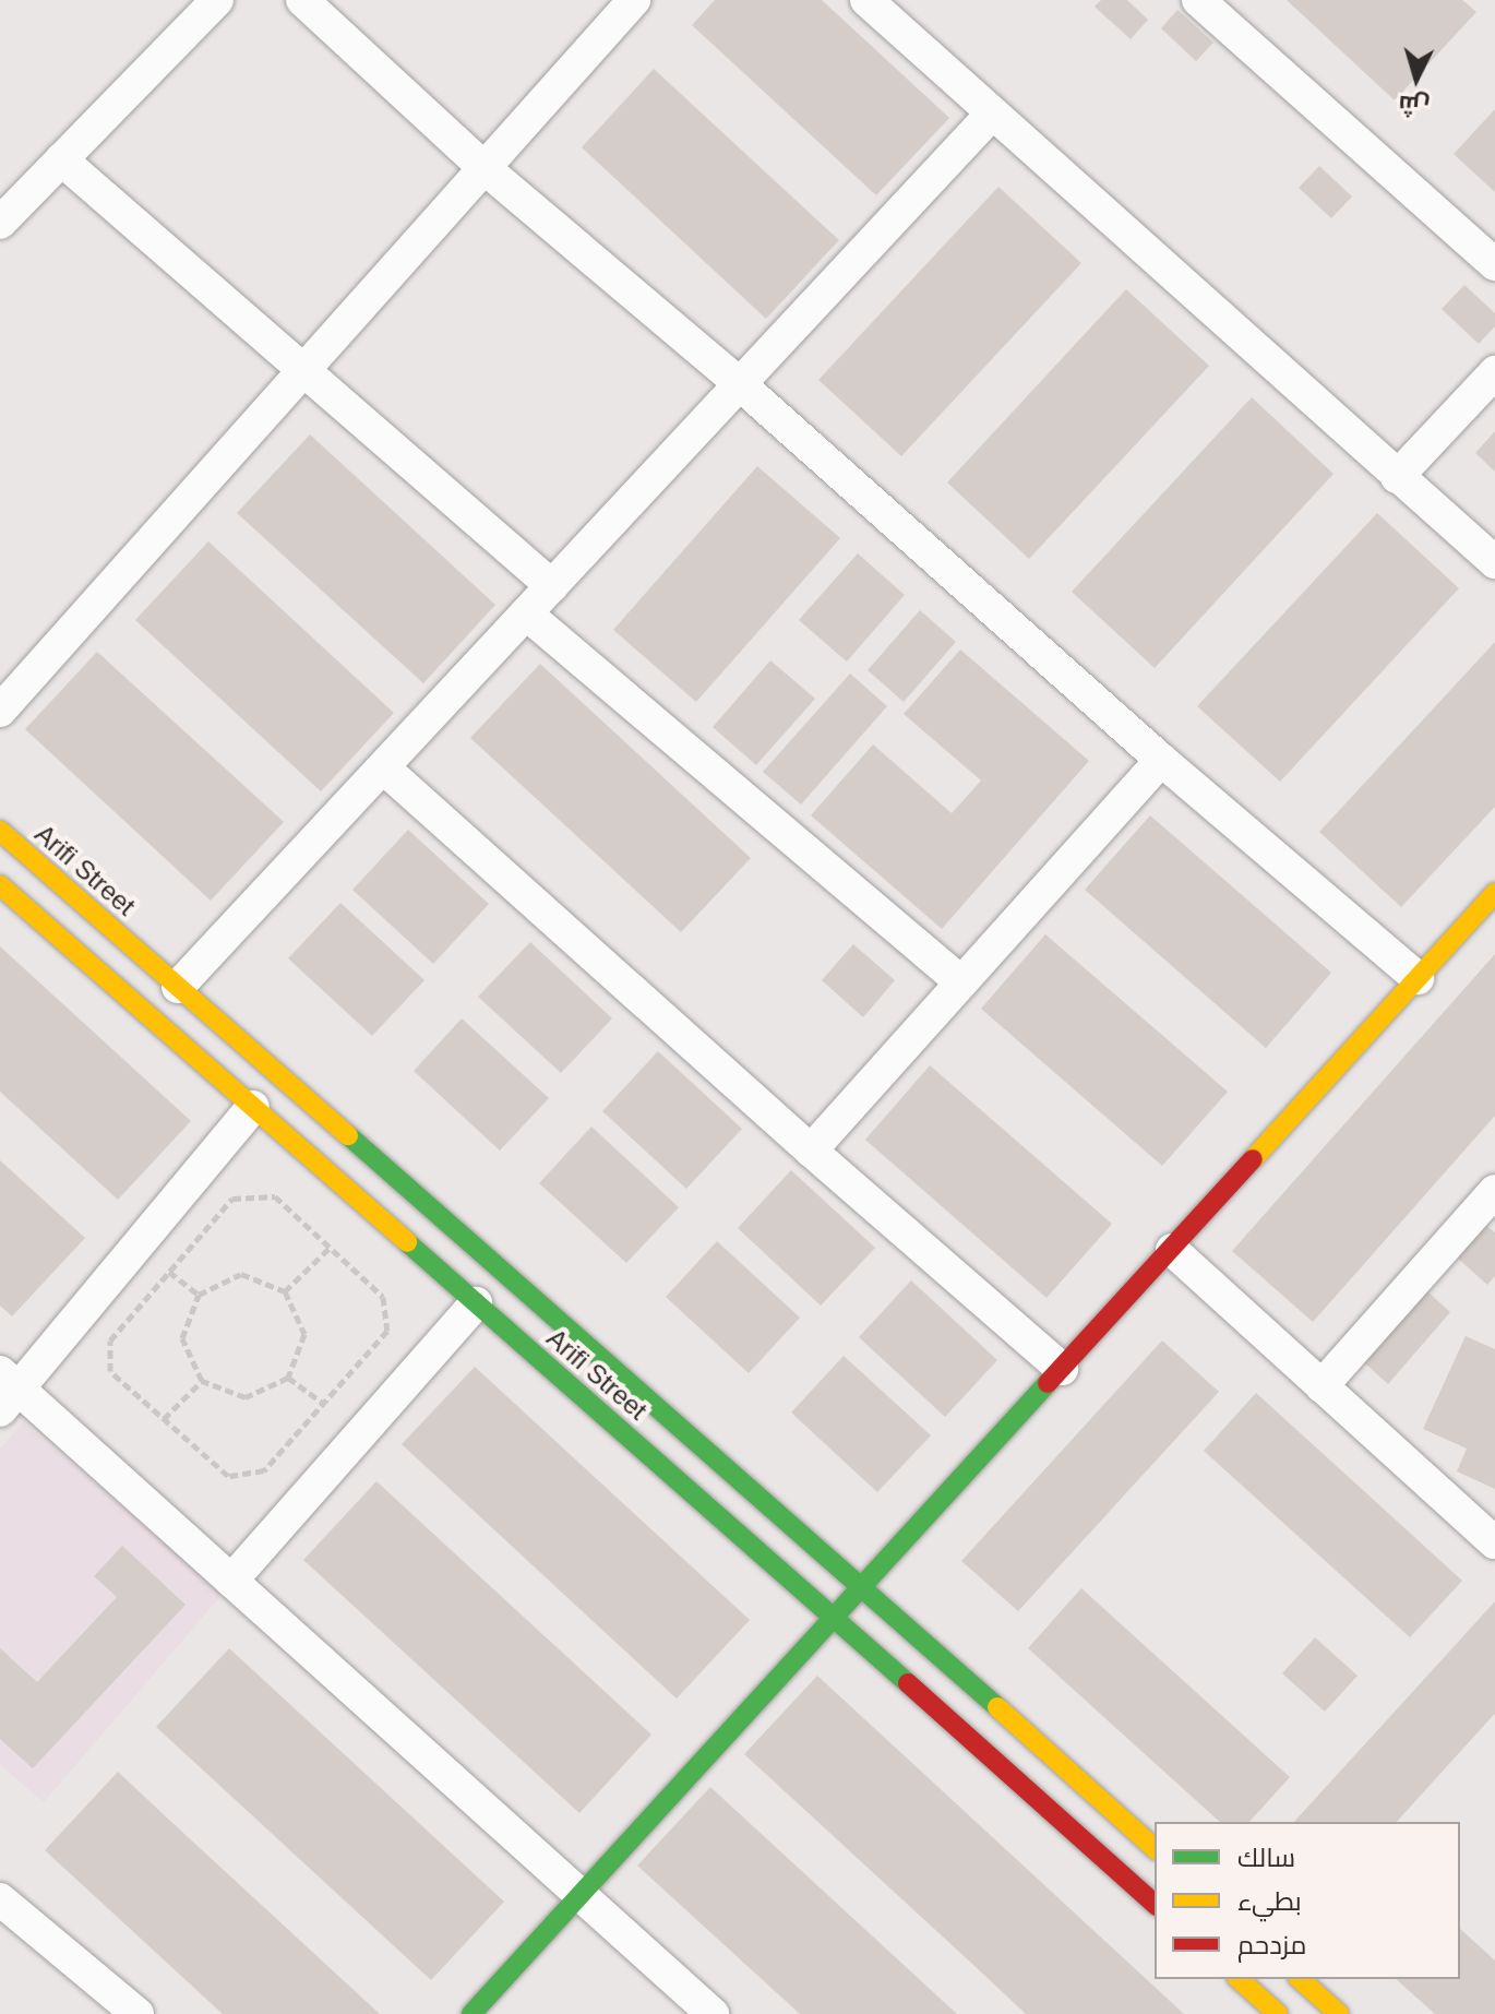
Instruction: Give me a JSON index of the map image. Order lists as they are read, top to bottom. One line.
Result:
{"streets":{"street":["Arifi Street"]},"legend":["سالك","بطيء","مزدحم"],"north":"bottom"}
